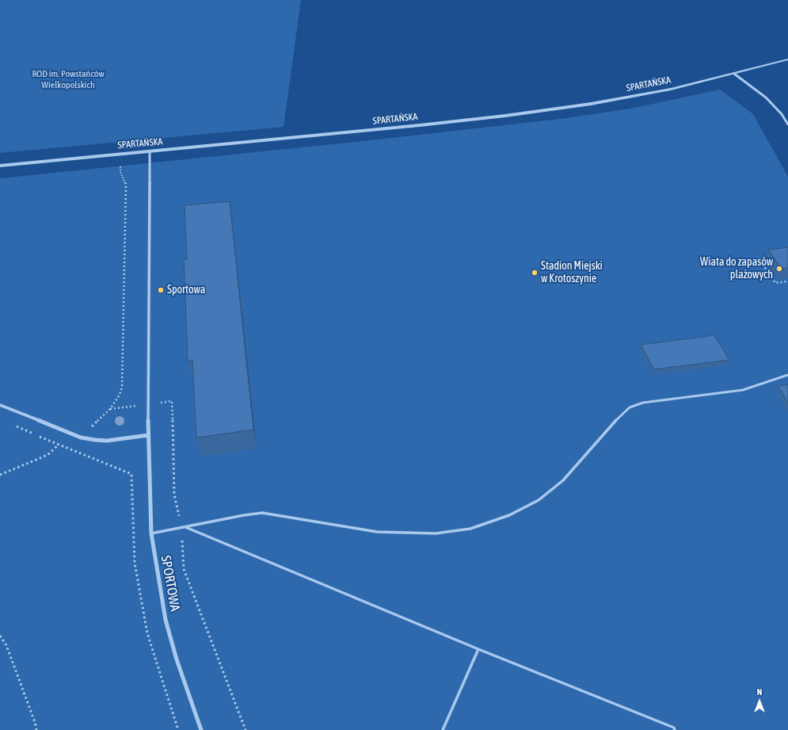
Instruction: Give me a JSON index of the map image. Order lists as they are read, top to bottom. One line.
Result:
{"streets":{"street":["SPARTAŃSKA","SPORTOWA"]},"crossings":[["SPARTAŃSKA","SPORTOWA"]],"parks":["ROD im. Powstańców Wielkopolskich"],"places":["Wiata do zapasów plażowych","Stadion Miejski w Krotoszynie","Sportowa"],"north":"top"}
